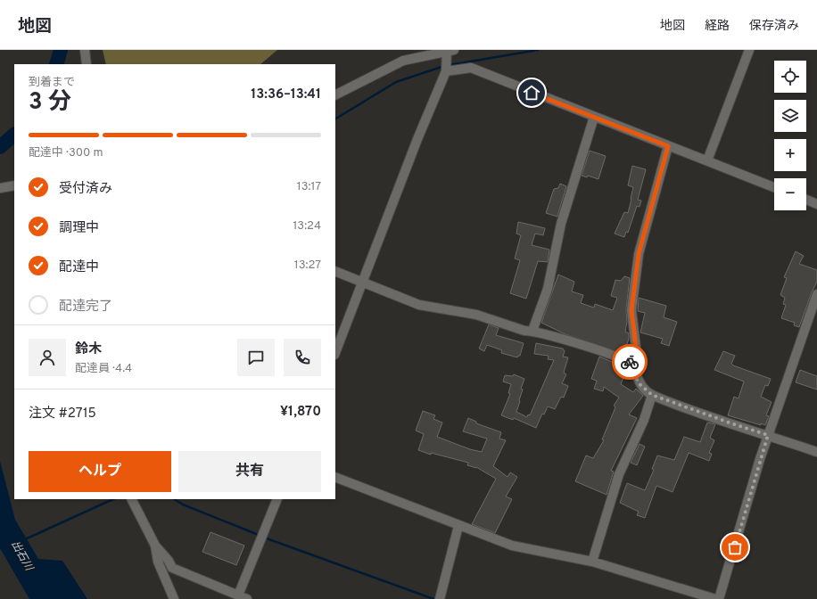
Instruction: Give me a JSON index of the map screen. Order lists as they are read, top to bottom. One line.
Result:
{"water":["出石川"],"page":{"header":"地図","nav":["地図","経路","保存済み"],"map_buttons":["+","−"],"heading":["3 分","到着まで","13:36–13:41"],"panel":["鈴木","配達員 · 4.4","注文 #2715","¥1,870"],"bar":"配達中 · 300 m","list":[["受付済み","13:17"],["調理中","13:24"],["配達中","13:27"],"配達完了"],"buttons":["ヘルプ","共有"]}}
